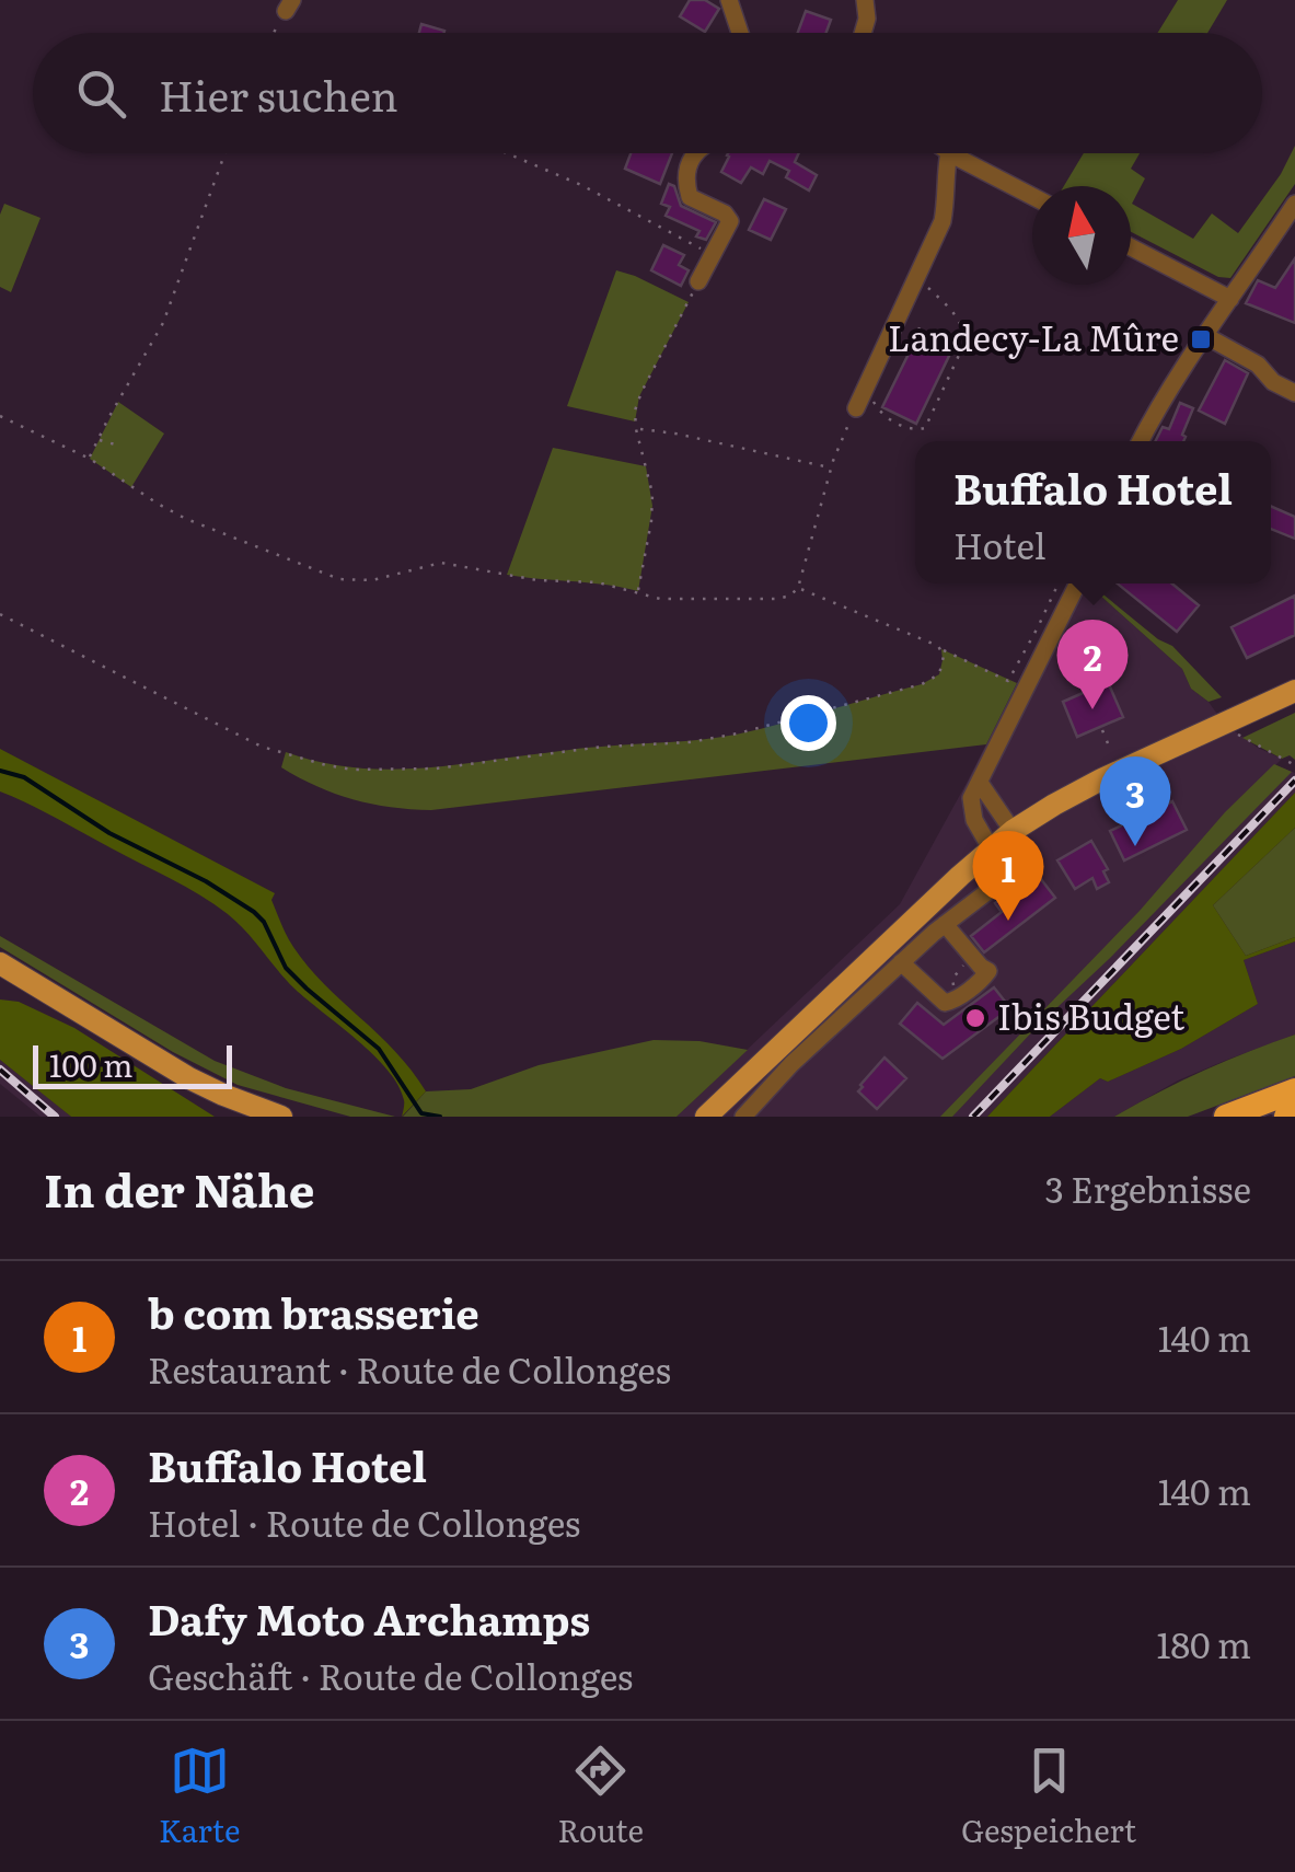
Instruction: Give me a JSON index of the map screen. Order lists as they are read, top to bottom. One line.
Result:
{"places":{"transit":["Landecy-La Mûre"],"other":["Ibis Budget"]},"scale_bar":"100 m","north":"top","page":{"search":"Hier suchen","popup":["Buffalo Hotel","Hotel"],"pins":["2","3","1"],"scale":"100 m","heading":["In der Nähe","3 Ergebnisse"],"list":[{"mark":"1","name":"b com brasserie","note":"Restaurant · Route de Collonges","value":"140 m"},{"mark":"2","name":"Buffalo Hotel","note":"Hotel · Route de Collonges","value":"140 m"},{"mark":"3","name":"Dafy Moto Archamps","note":"Geschäft · Route de Collonges","value":"180 m"}],"nav":["Karte","Route","Gespeichert"]}}
